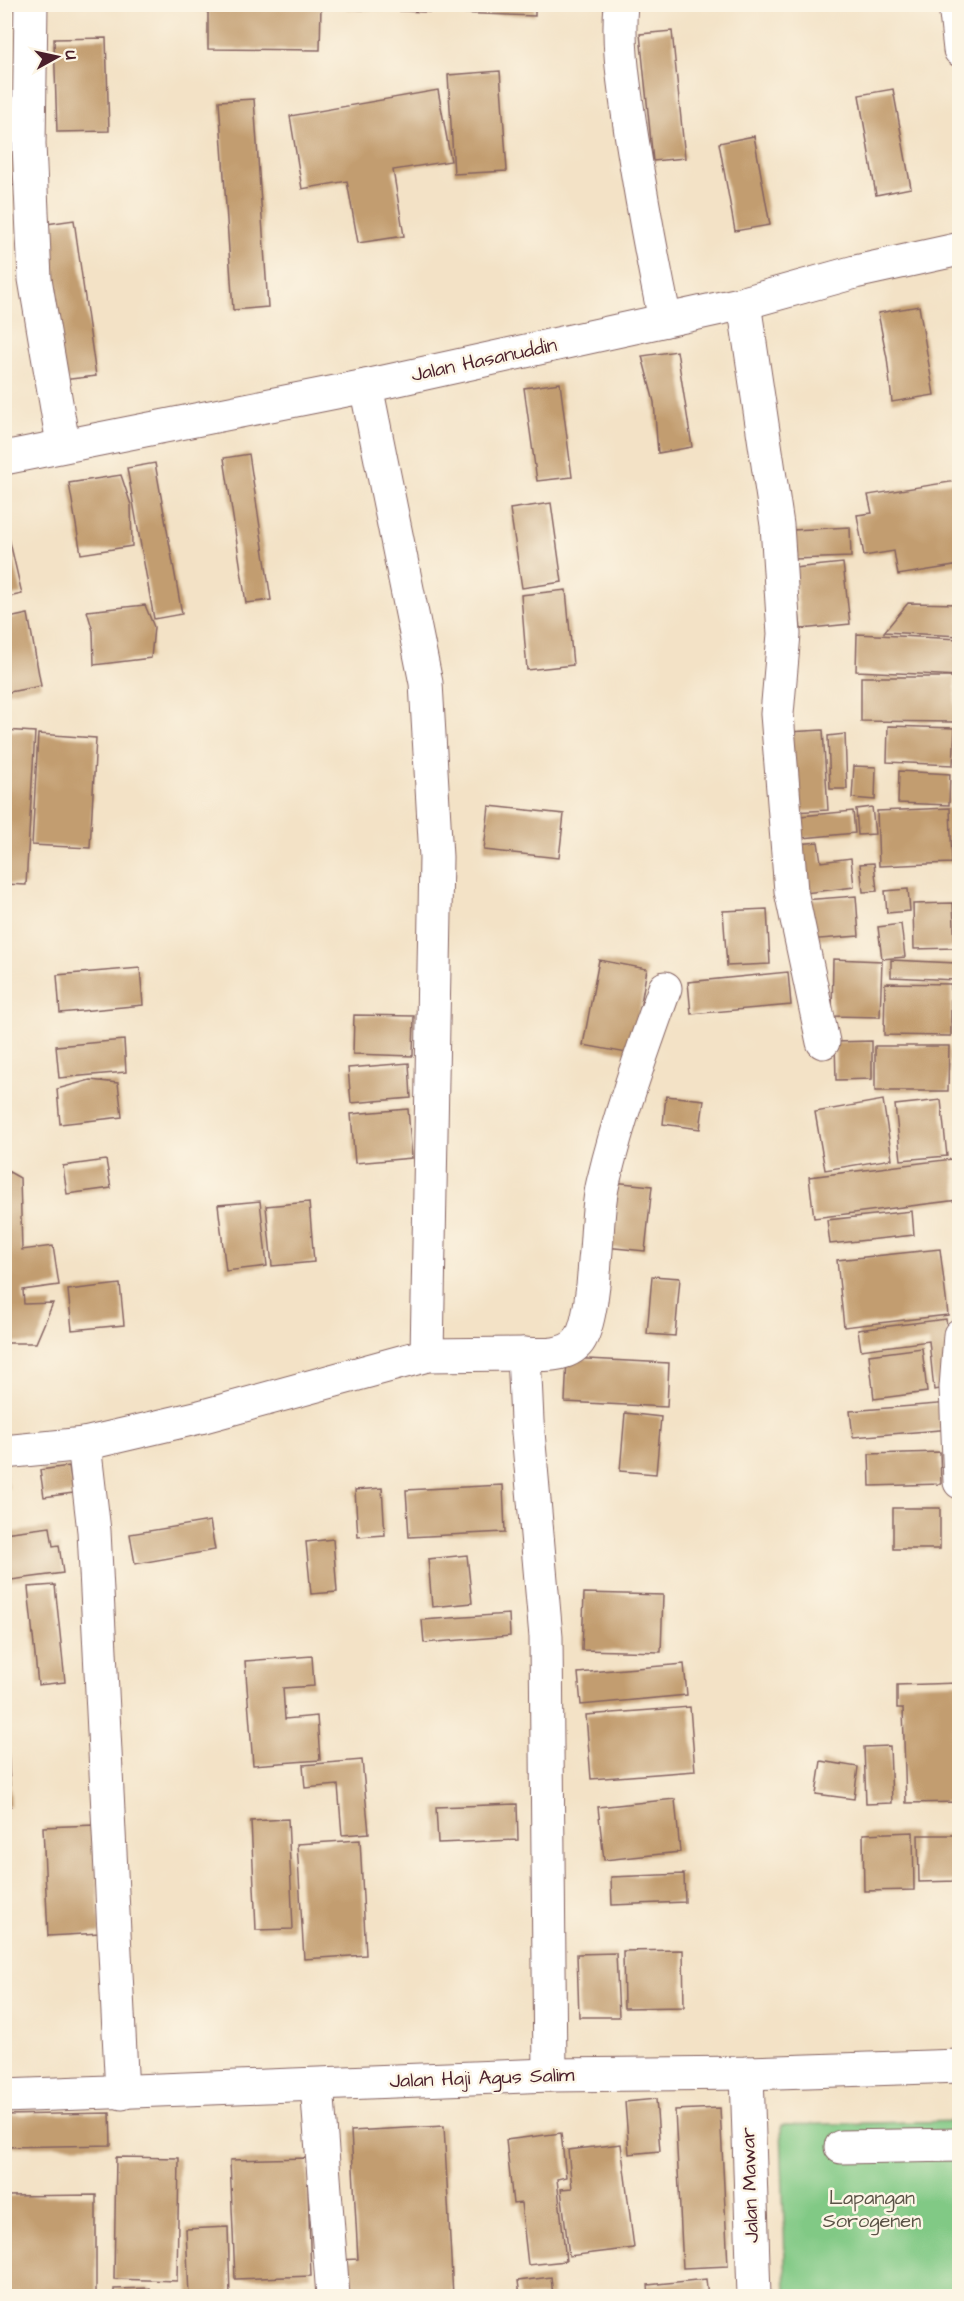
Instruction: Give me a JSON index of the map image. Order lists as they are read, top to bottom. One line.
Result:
{"streets":{"street":["Jalan Hasanuddin","Jalan Haji Agus Salim","Jalan Mawar"]},"crossings":[["Jalan Haji Agus Salim","Jalan Mawar"]],"parks":["Lapangan Sorogenen"],"north":"right"}
